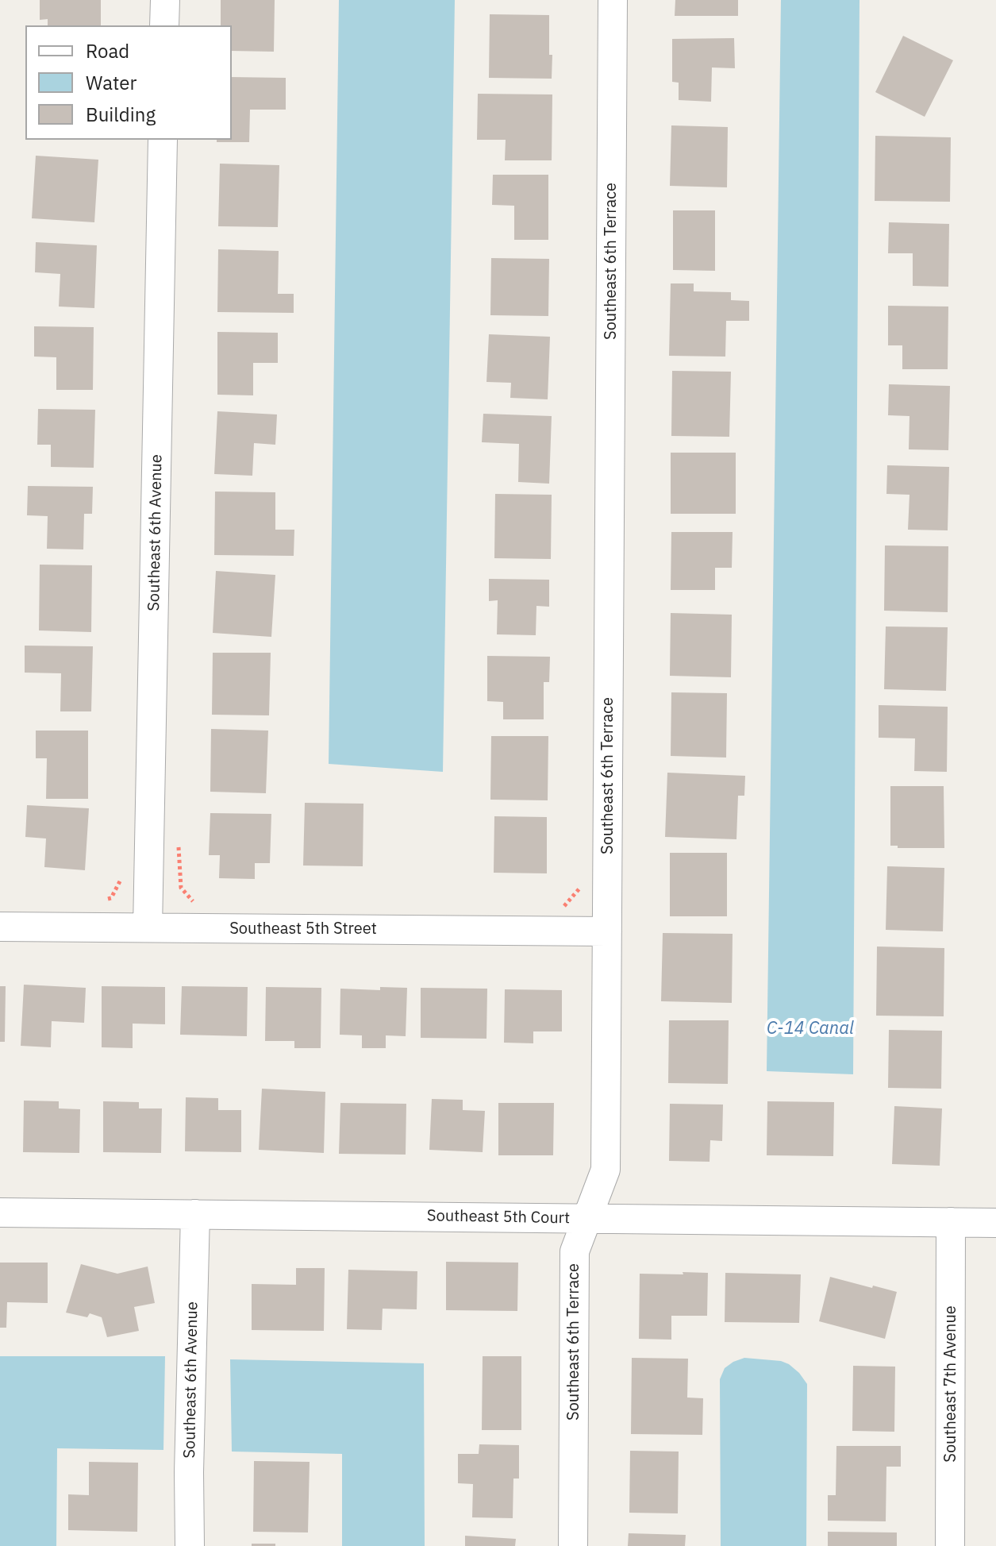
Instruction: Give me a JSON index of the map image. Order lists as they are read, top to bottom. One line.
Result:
{"streets":{"street":["Southeast 6th Terrace","Southeast 6th Avenue","Southeast 5th Street","Southeast 5th Court","Southeast 7th Avenue"]},"crossings":[["Southeast 6th Terrace","Southeast 5th Street"],["Southeast 6th Terrace","Southeast 5th Court"],["Southeast 6th Avenue","Southeast 5th Street"],["Southeast 6th Avenue","Southeast 5th Court"],["Southeast 5th Court","Southeast 7th Avenue"]],"water":["C-14 Canal"],"legend":["Road","Water","Building"]}
